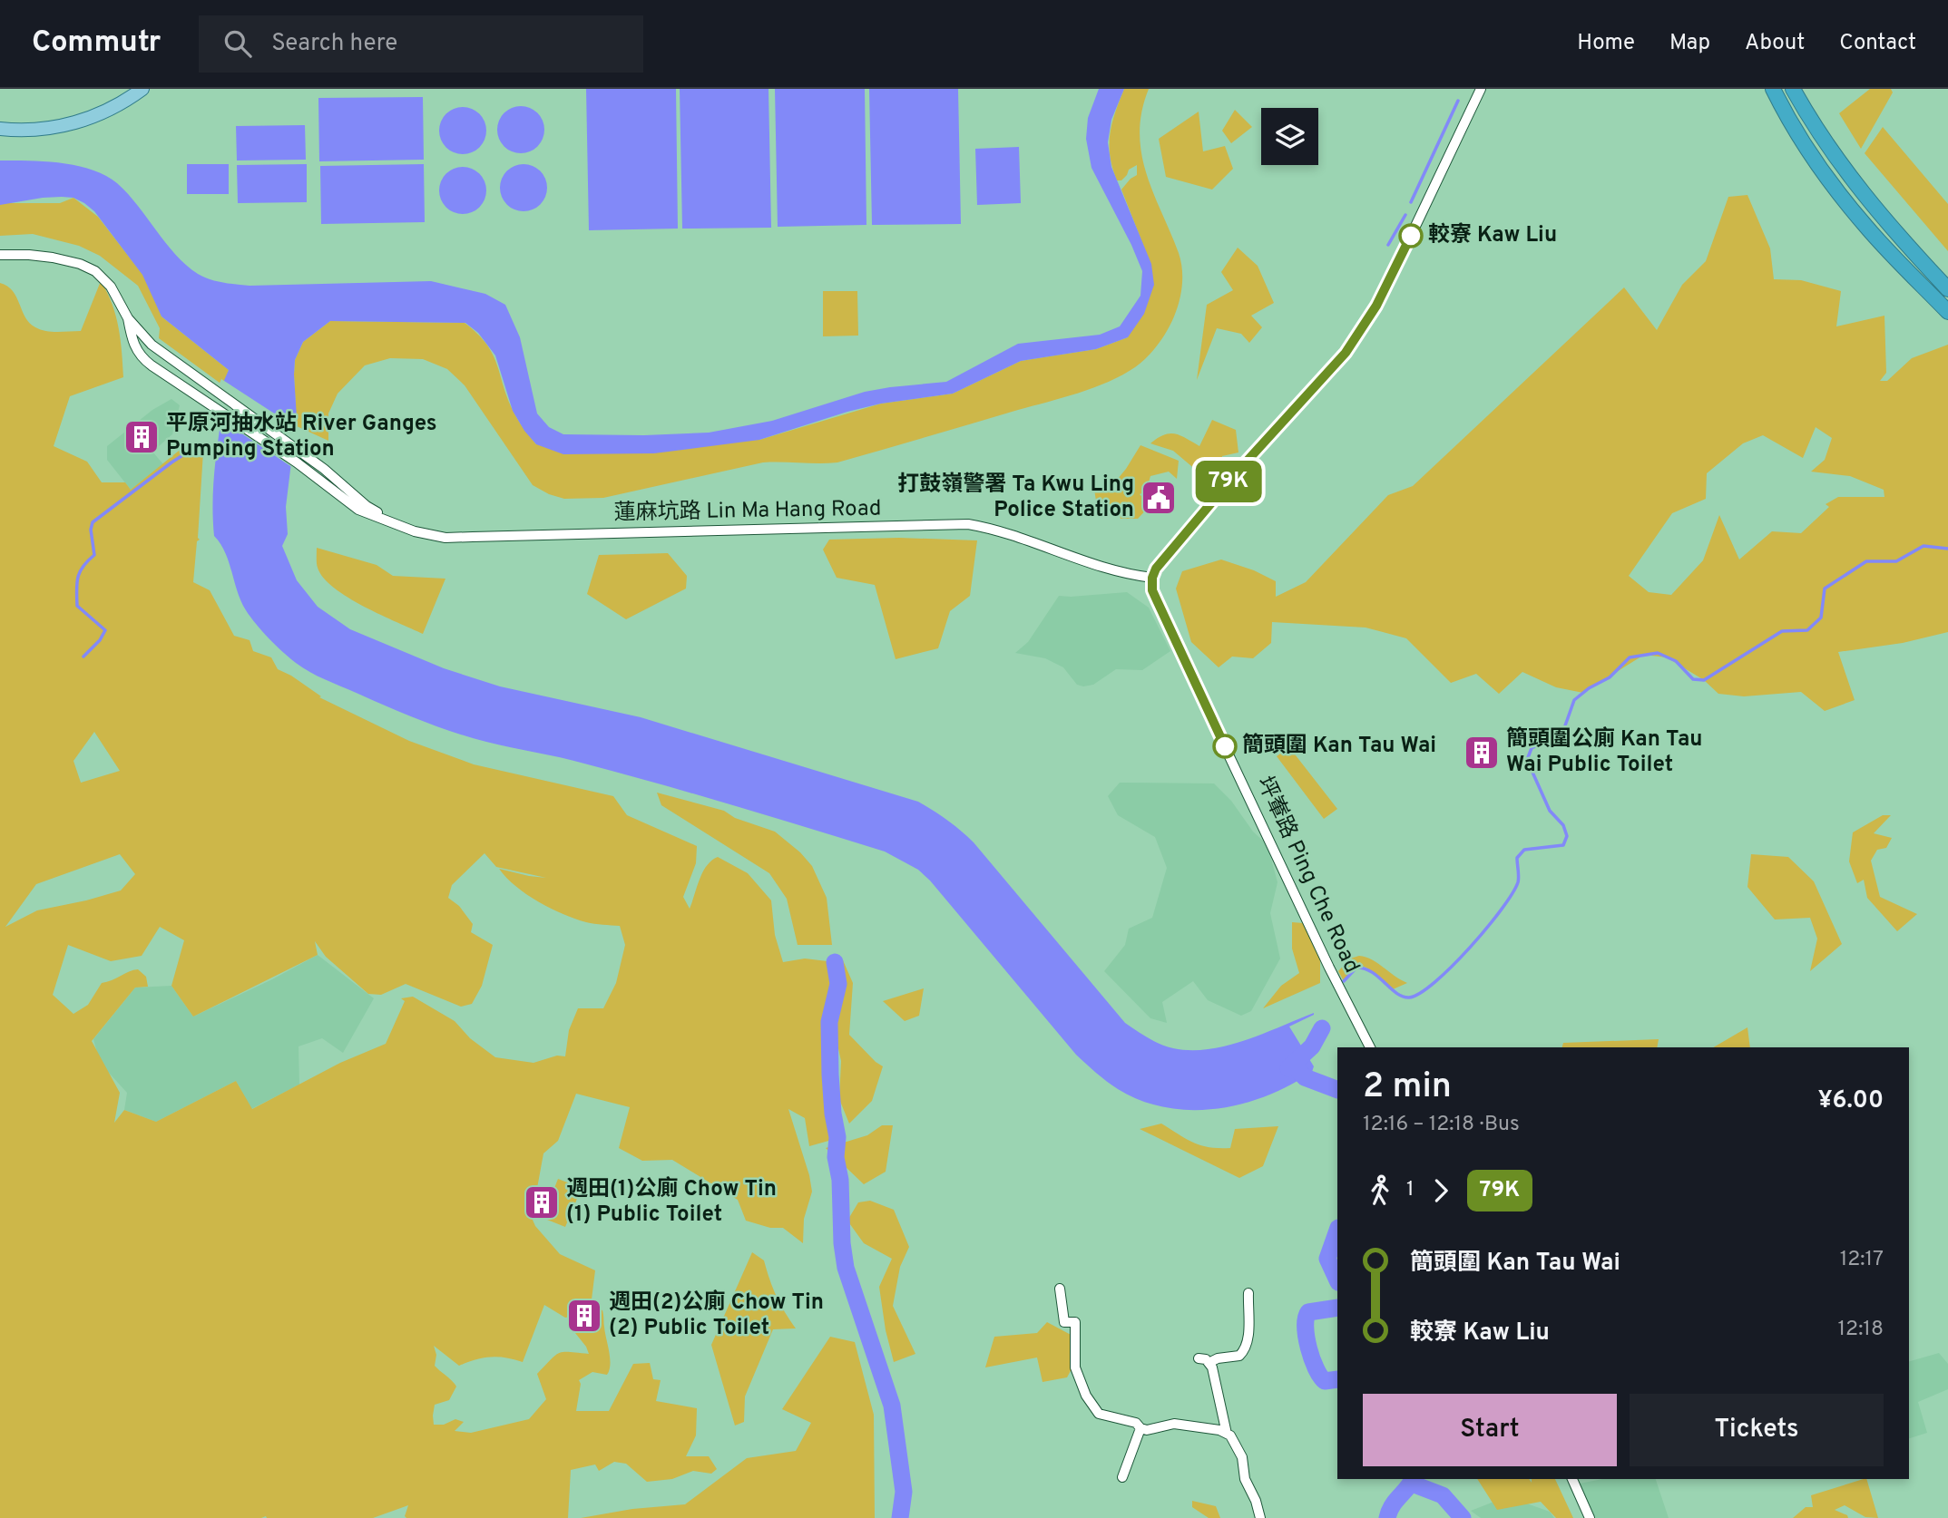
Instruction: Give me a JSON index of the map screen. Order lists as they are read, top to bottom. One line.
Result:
{"streets":{"street":["蓮麻坑路 Lin Ma Hang Road","坪輋路 Ping Che Road"]},"crossings":[["蓮麻坑路 Lin Ma Hang Road","坪輋路 Ping Che Road"]],"places":{"other":["較寮 Kaw Liu","簡頭圍 Kan Tau Wai"],"building":["平原河抽水站 River Ganges Pumping Station","簡頭圍公廁 Kan Tau Wai Public Toilet","週田(1)公廁 Chow Tin (1) Public Toilet","週田(2)公廁 Chow Tin (2) Public Toilet"],"public building":["打鼓嶺警署 Ta Kwu Ling Police Station"]},"lines":["bus line 79K"],"page":{"header":"Commutr","search":"Search here","nav":["Home","Map","About","Contact"],"on_map":"79K","heading":["2 min","12:16 – 12:18 · Bus","¥6.00"],"legs":["1","79K"],"list":[{"name":"簡頭圍 Kan Tau Wai","value":"12:17"},{"name":"較寮 Kaw Liu","value":"12:18"}],"buttons":["Start","Tickets"]}}
